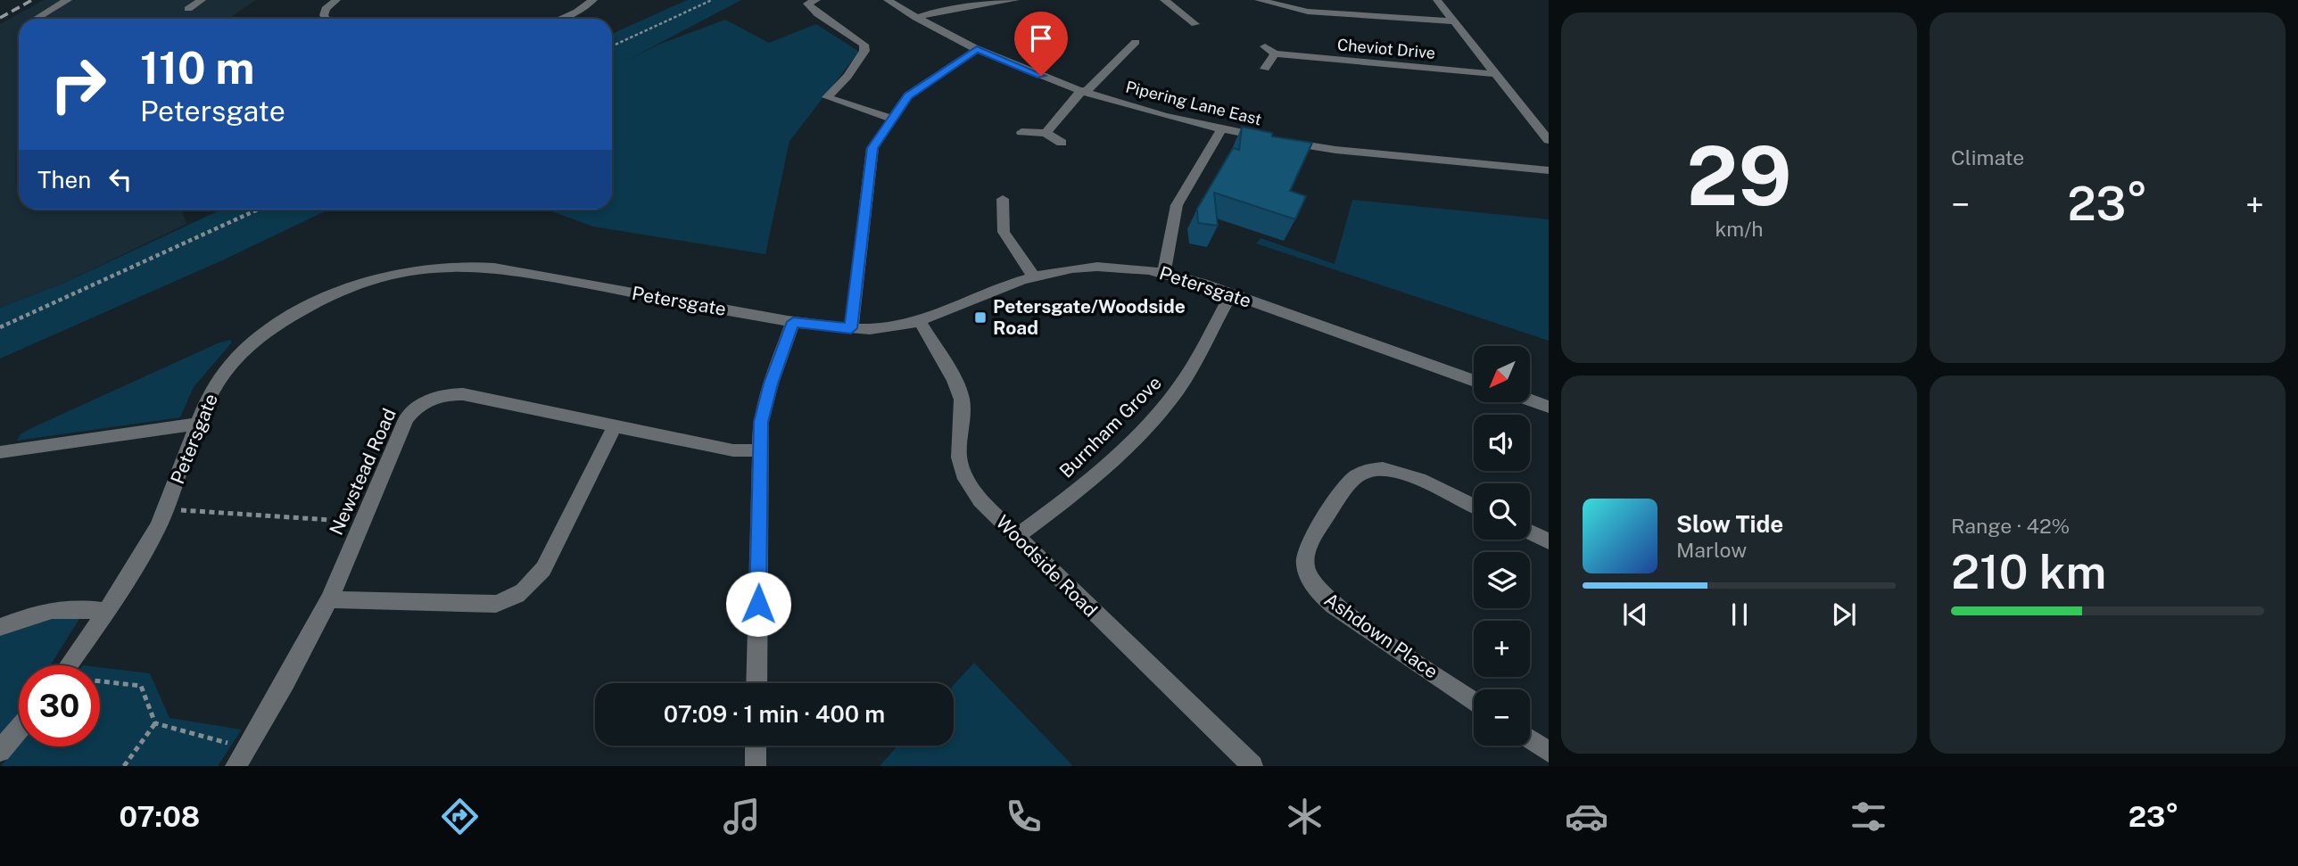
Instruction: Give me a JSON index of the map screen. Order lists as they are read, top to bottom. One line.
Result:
{"streets":{"street":["Cheviot Drive","Pipering Lane East","Petersgate","Burnham Grove","Newstead Road","Woodside Road","Ashdown Place"]},"crossings":[["Petersgate","Burnham Grove"],["Petersgate","Woodside Road"],["Burnham Grove","Woodside Road"]],"places":{"transit":["Petersgate/Woodside Road"]},"north":"bottom left","page":{"tile":[["29","km/h"],"Climate",["Range · 42%","210 km"]],"turn":["110 m","Petersgate"],"then":"Then","heat":["−","23°","+"],"map_buttons":["+","−"],"song":["Slow Tide","Marlow"],"limit":"30","trip":"07:09 · 1 min · 400 m","tabs":["07:08","23°"]}}
